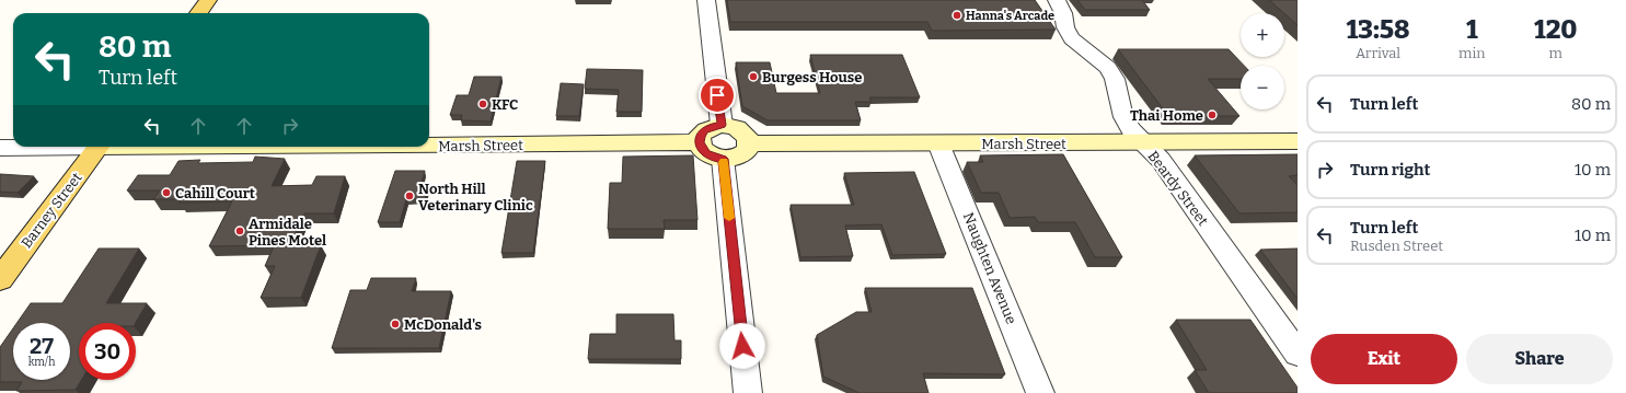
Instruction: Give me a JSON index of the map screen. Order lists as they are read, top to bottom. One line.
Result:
{"streets":{"main road":["Marsh Street","Barney Street"],"street":["Beardy Street","Naughten Avenue"]},"crossings":[["Marsh Street","Beardy Street"],["Marsh Street","Naughten Avenue"]],"places":["Hanna's Arcade","Burgess House","KFC","Thai Home","Cahill Court","North Hill Veterinary Clinic","Armidale Pines Motel","McDonald's"],"page":{"eta":["13:58","Arrival","1","min","120","m"],"map_buttons":["+","−"],"turn":["80 m","Turn left"],"list":[{"name":"Turn left","value":"80 m"},{"name":"Turn right","value":"10 m"},{"name":"Turn left","note":"Rusden Street","value":"10 m"}],"speed":"27 km/h","limit":"30","buttons":["Exit","Share"]}}
